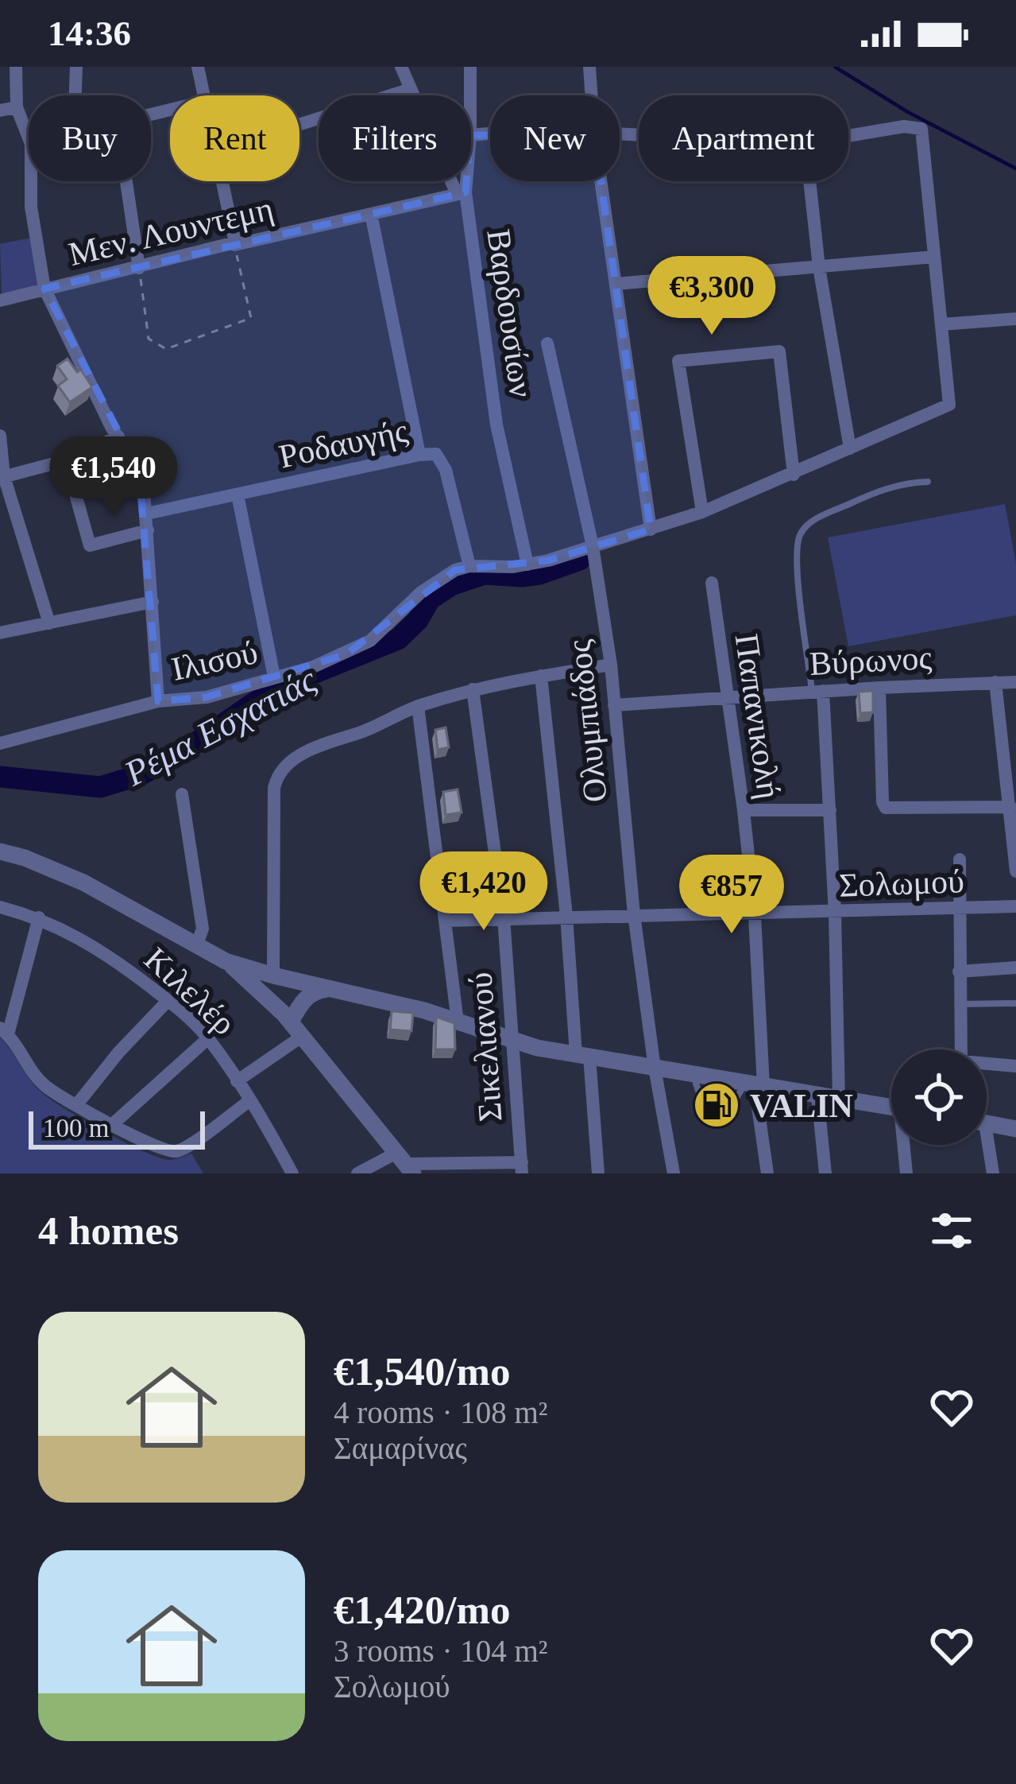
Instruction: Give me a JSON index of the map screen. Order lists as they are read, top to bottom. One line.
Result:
{"streets":{"street":["Μεν. Λουντεμη","Βαρδουσίων","Ροδαυγής","Ιλισού","Βύρωνος","Παπανικολή","Ολυμπιάδος","Σολωμού","Κιλελέρ","Σικελιανού"]},"crossings":[["Μεν. Λουντεμη","Βαρδουσίων"],["Βαρδουσίων","Ιλισού"],["Ροδαυγής","Ιλισού"],["Ιλισού","Ολυμπιάδος"],["Βύρωνος","Παπανικολή"],["Βύρωνος","Ολυμπιάδος"],["Παπανικολή","Σολωμού"],["Ολυμπιάδος","Σολωμού"],["Σολωμού","Σικελιανού"]],"water":["Ρέμα Εσχατιάς"],"places":{"fuel station":["VALIN"]},"scale_bar":"100 m","page":{"status":"14:36","chip":["Buy","Rent","Filters","New","Apartment"],"price":["€3,300","€1,540","€1,420","€857"],"scale":"100 m","heading":"4 homes","list":[{"name":"€1,540/mo","note":"4 rooms · 108 m² · Σαμαρίνας"},{"name":"€1,420/mo","note":"3 rooms · 104 m² · Σολωμού"}]}}
